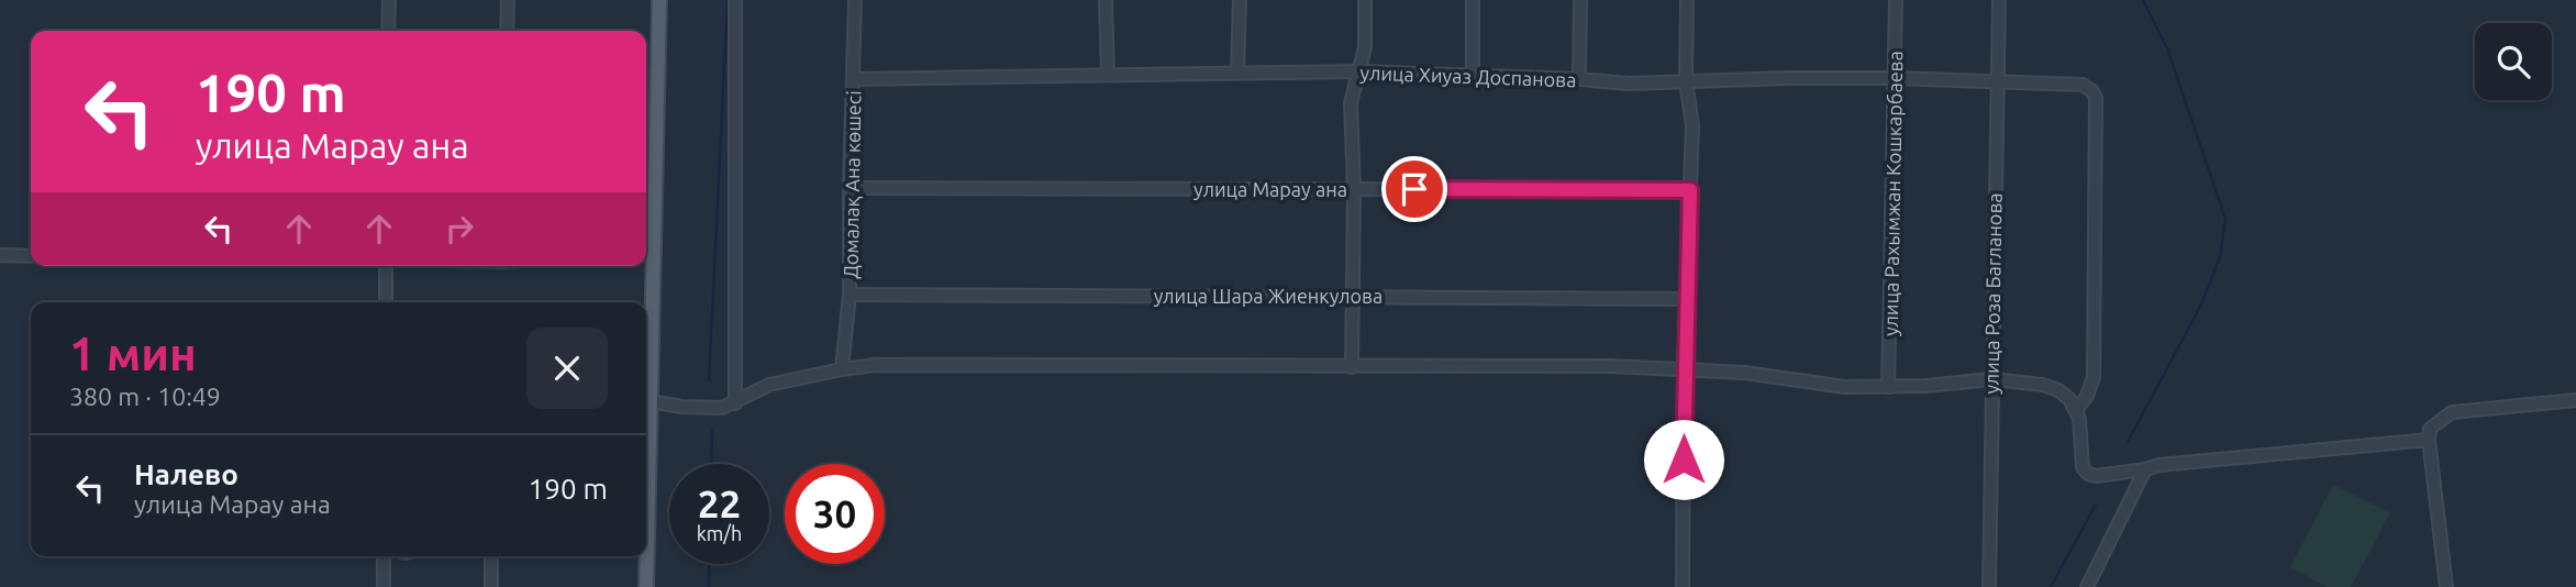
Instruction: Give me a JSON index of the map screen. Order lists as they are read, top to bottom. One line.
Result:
{"streets":{"street":["улица Хиуаз Доспанова","Домалақ Ана көшесі","улица Марау ана","улица Рахымжан Кошкарбаева","улица Роза Багланова","улица Шара Жиенкулова"]},"crossings":[["улица Хиуаз Доспанова","Домалақ Ана көшесі"],["улица Хиуаз Доспанова","улица Рахымжан Кошкарбаева"],["улица Хиуаз Доспанова","улица Роза Багланова"],["Домалақ Ана көшесі","улица Марау ана"],["Домалақ Ана көшесі","улица Шара Жиенкулова"]],"page":{"turn":["190 m","улица Марау ана"],"heading":["1 мин","380 m · 10:49"],"list":[{"name":"Налево","note":"улица Марау ана","value":"190 m"}],"speed":"22 km/h","limit":"30"}}
